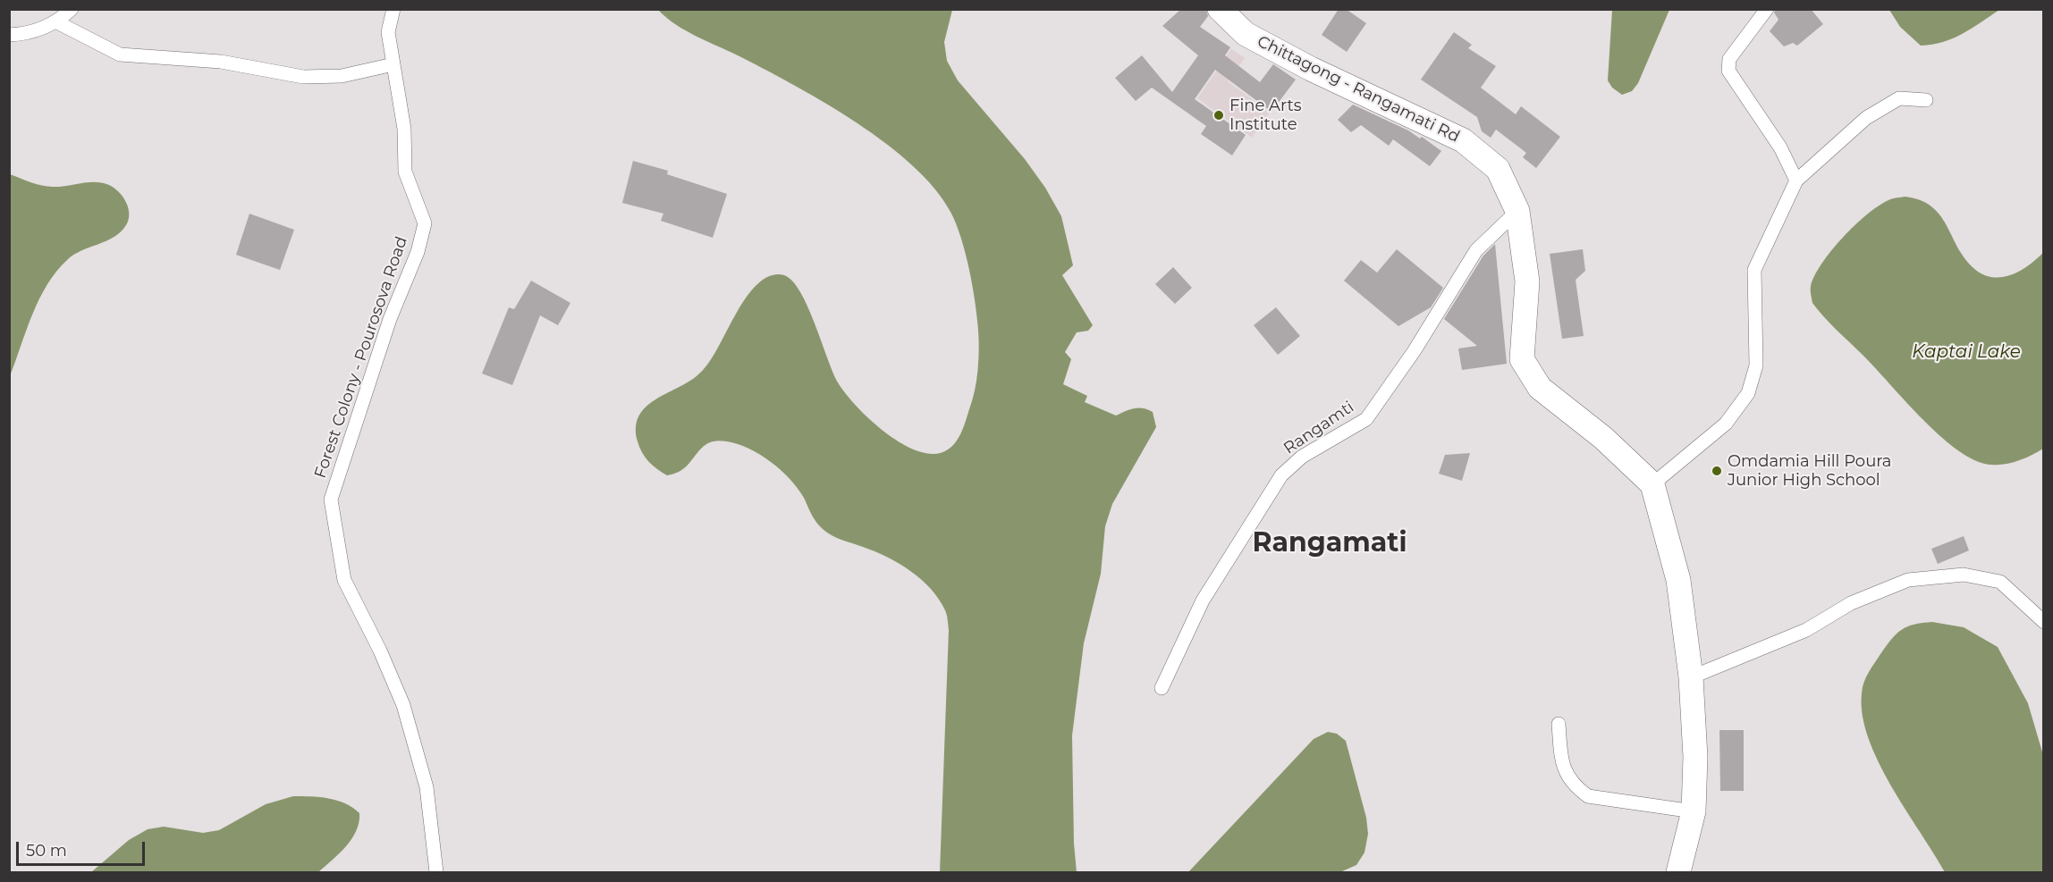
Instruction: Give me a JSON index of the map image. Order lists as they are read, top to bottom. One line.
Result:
{"streets":{"highway":["Chittagong - Rangamati Rd"],"street":["Forest Colony - Pourosova Road","Rangamti"]},"crossings":[["Chittagong - Rangamati Rd","Rangamti"]],"districts":["Rangamati"],"water":["Kaptai Lake"],"places":["Fine Arts Institute","Omdamia Hill Poura Junior High School"],"scale_bar":"50 m"}
